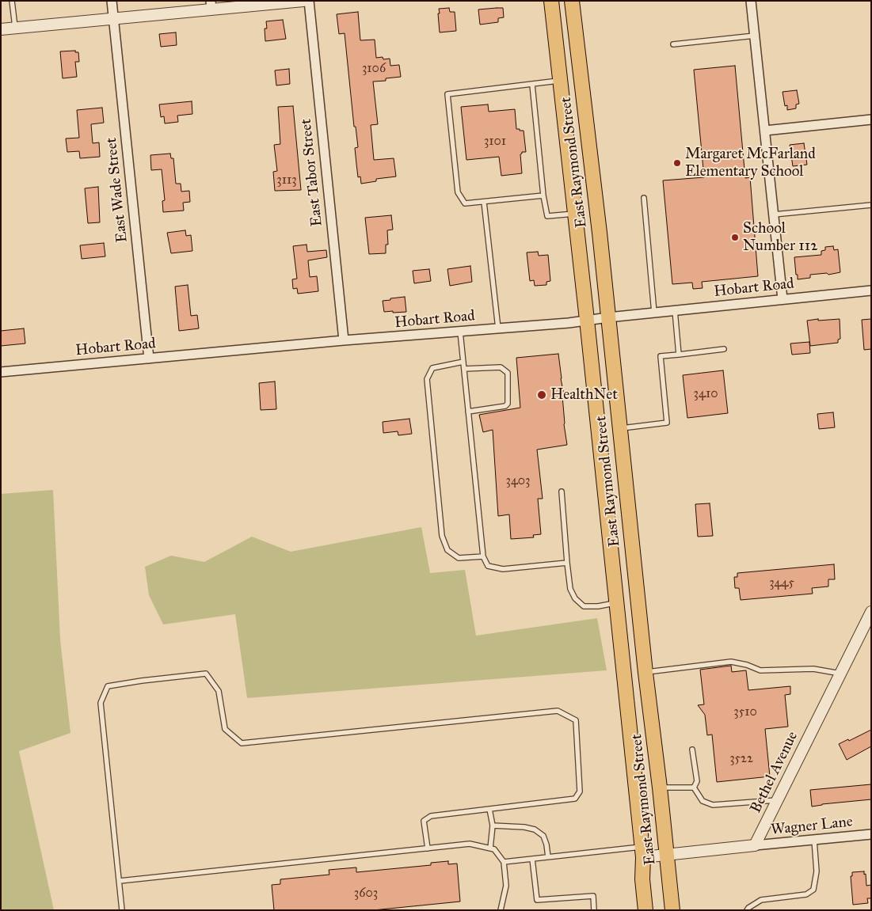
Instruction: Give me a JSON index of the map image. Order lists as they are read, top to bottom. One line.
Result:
{"streets":{"main road":["East Raymond Street"],"street":["East Tabor Street","East Wade Street","Hobart Road","Bethel Avenue","Wagner Lane"]},"crossings":[["East Raymond Street","Hobart Road"],["East Tabor Street","Hobart Road"],["East Wade Street","Hobart Road"],["Bethel Avenue","Wagner Lane"]],"places":["Margaret McFarland Elementary School","School Number 112","HealthNet"],"house_numbers":["3106","3101","3113","3410","3403","3445","3510","3522","3603"]}
